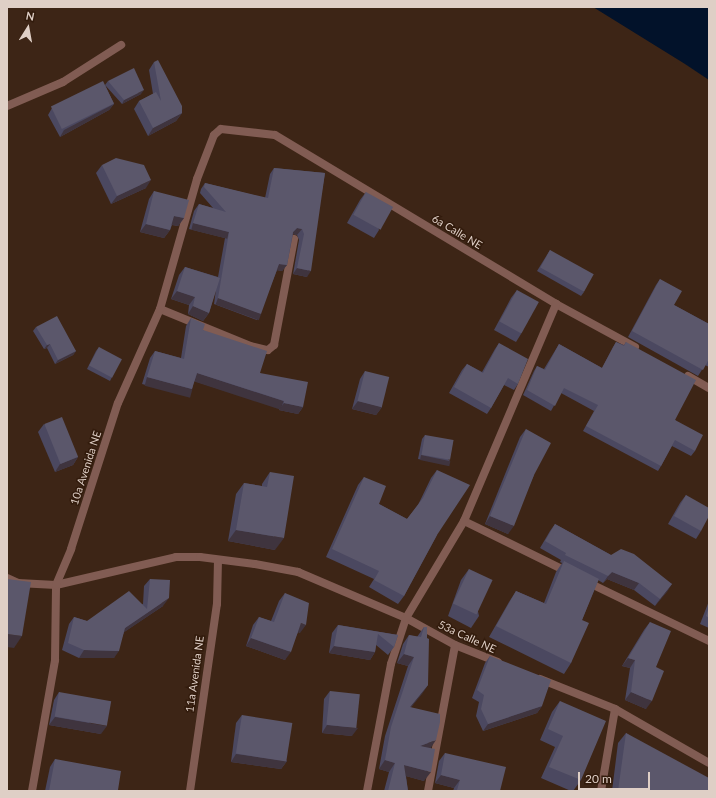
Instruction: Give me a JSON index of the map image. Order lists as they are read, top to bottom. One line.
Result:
{"streets":{"street":["6a Calle NE","10a Avenida NE","53a Calle NE","11a Avenida NE"]},"crossings":[["6a Calle NE","10a Avenida NE"],["10a Avenida NE","53a Calle NE"],["53a Calle NE","11a Avenida NE"]],"scale_bar":"20 m","north":"top"}
